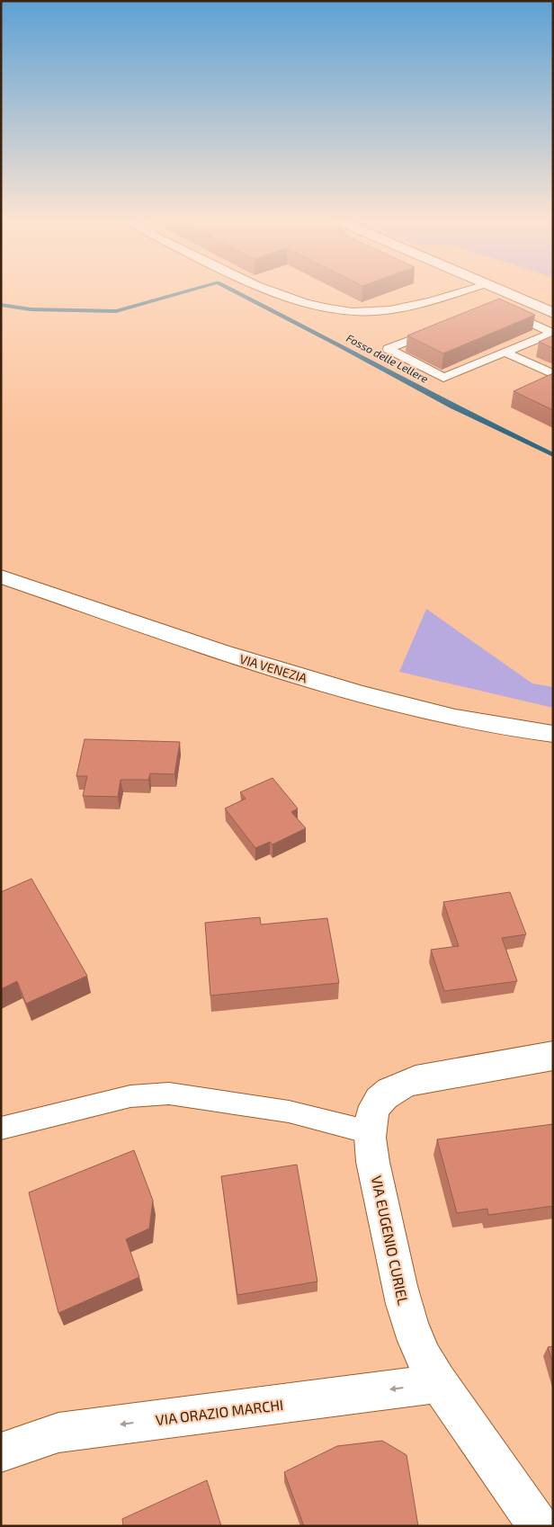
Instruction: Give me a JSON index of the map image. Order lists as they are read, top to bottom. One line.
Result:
{"streets":{"street":["VIA VENEZIA","VIA EUGENIO CURIEL","VIA ORAZIO MARCHI"]},"crossings":[["VIA EUGENIO CURIEL","VIA ORAZIO MARCHI"]],"one_way":["VIA ORAZIO MARCHI"],"water":["Fosso delle Lellere"]}
